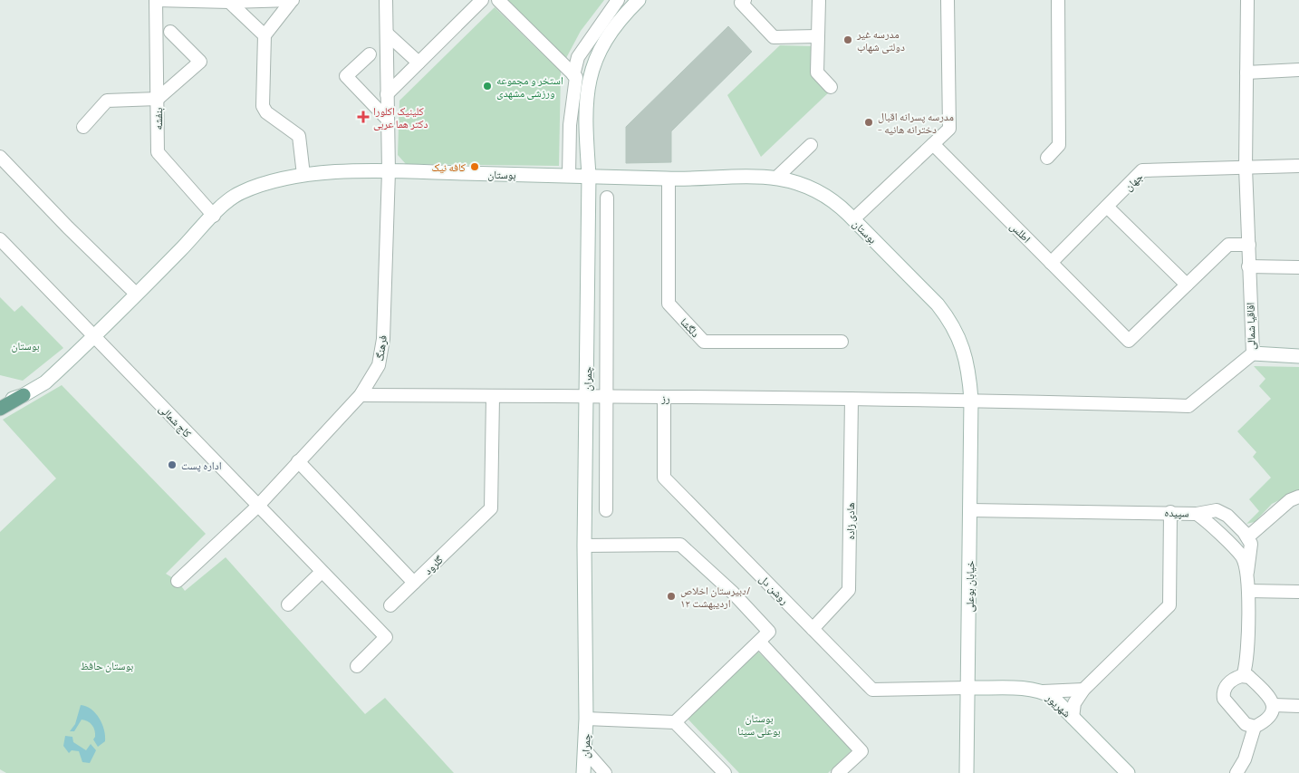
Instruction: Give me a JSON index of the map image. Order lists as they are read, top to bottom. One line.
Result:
{"streets":{"street":["بنفشه","بوستان","جهان","اطلس","اقاقیا شمالی","دلگشا","فرهنگ","چمران","رز","کاج شمالی","سپیده","هادی زاده","گلرود","خیابان بوعلی","روشن دل","شهریور"]},"crossings":[["بنفشه","بوستان"],["بوستان","اقاقیا شمالی"],["بوستان","دلگشا"],["بوستان","فرهنگ"],["بوستان","چمران"],["بوستان","رز"],["بوستان","کاج شمالی"],["بوستان","خیابان بوعلی"],["جهان","اطلس"],["جهان","اقاقیا شمالی"],["اطلس","اقاقیا شمالی"],["اقاقیا شمالی","رز"],["اقاقیا شمالی","خیابان بوعلی"],["فرهنگ","رز"],["فرهنگ","کاج شمالی"],["فرهنگ","گلرود"],["چمران","رز"],["رز","هادی زاده"],["رز","گلرود"],["رز","خیابان بوعلی"],["رز","روشن دل"],["سپیده","خیابان بوعلی"],["هادی زاده","روشن دل"],["خیابان بوعلی","روشن دل"],["خیابان بوعلی","شهریور"],["روشن دل","شهریور"]],"parks":["بوستان","بوستان حافظ","بوستان بوعلی سینا"],"places":{"other":["مدرسه غیر دولتی شهاب","استخر و مجموعه ورزشی مشهدی","مدرسه پسرانه اقبال - دخترانه هانیه","کافه نیک","اداره پست","دبیرستان اخلاص/ ۱۲ اردیبهشت"],"health":["کلینیک اکلورا دکتر هما عربی"]}}
